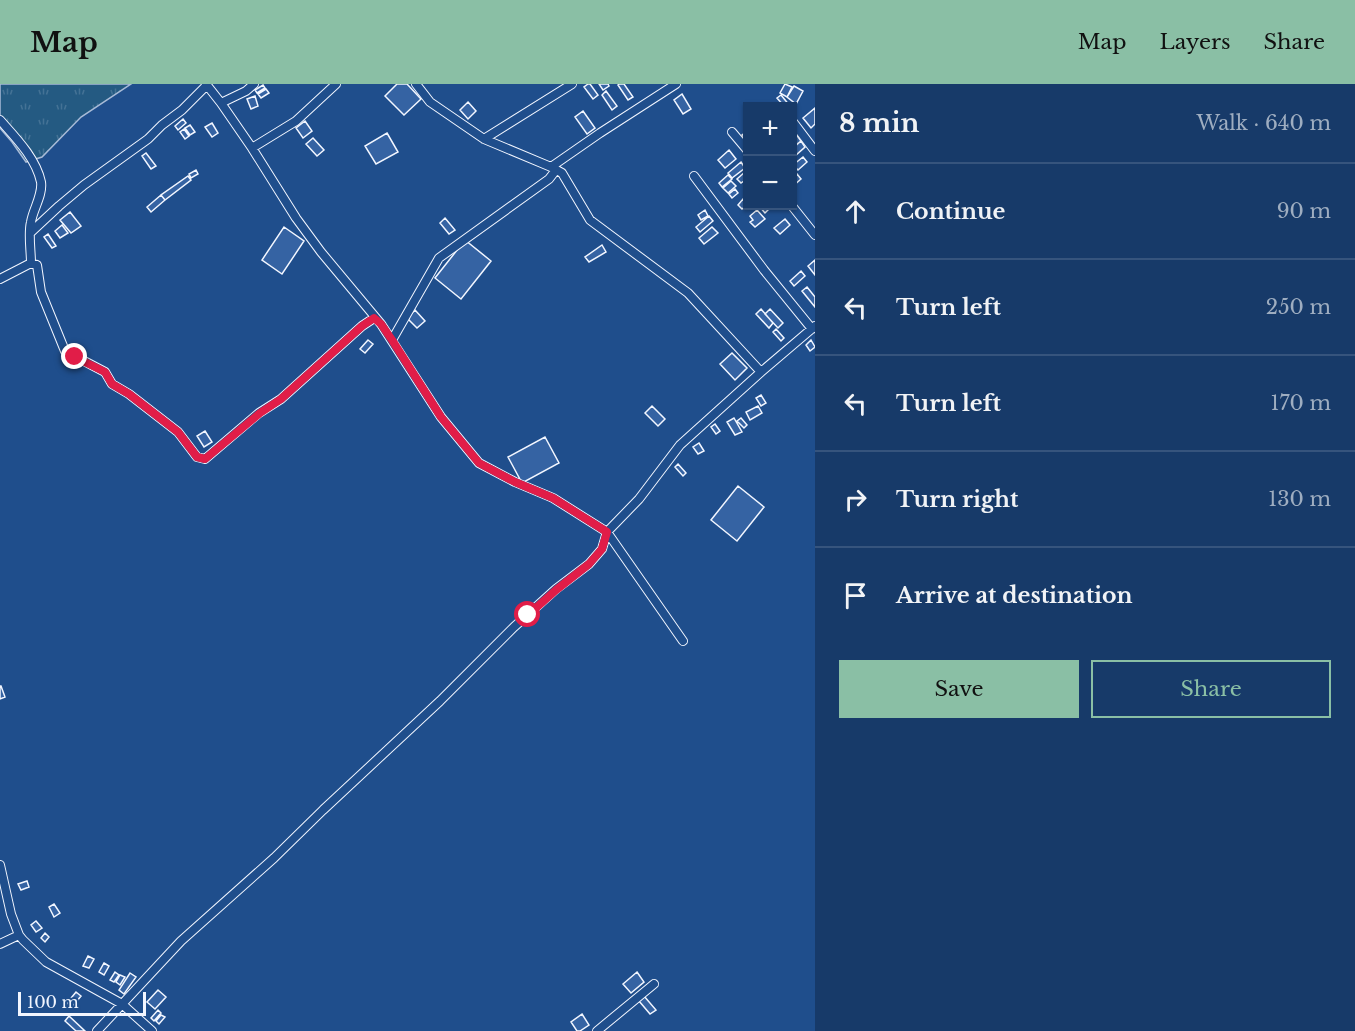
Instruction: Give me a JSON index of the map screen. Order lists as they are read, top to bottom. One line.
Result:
{"scale_bar":"100 m","page":{"header":"Map","nav":["Map","Layers","Share"],"heading":["8 min","Walk · 640 m"],"map_buttons":["+","−"],"list":[["Continue","90 m"],["Turn left","250 m"],["Turn left","170 m"],["Turn right","130 m"],"Arrive at destination"],"buttons":["Save","Share"],"scale":"100 m"}}
